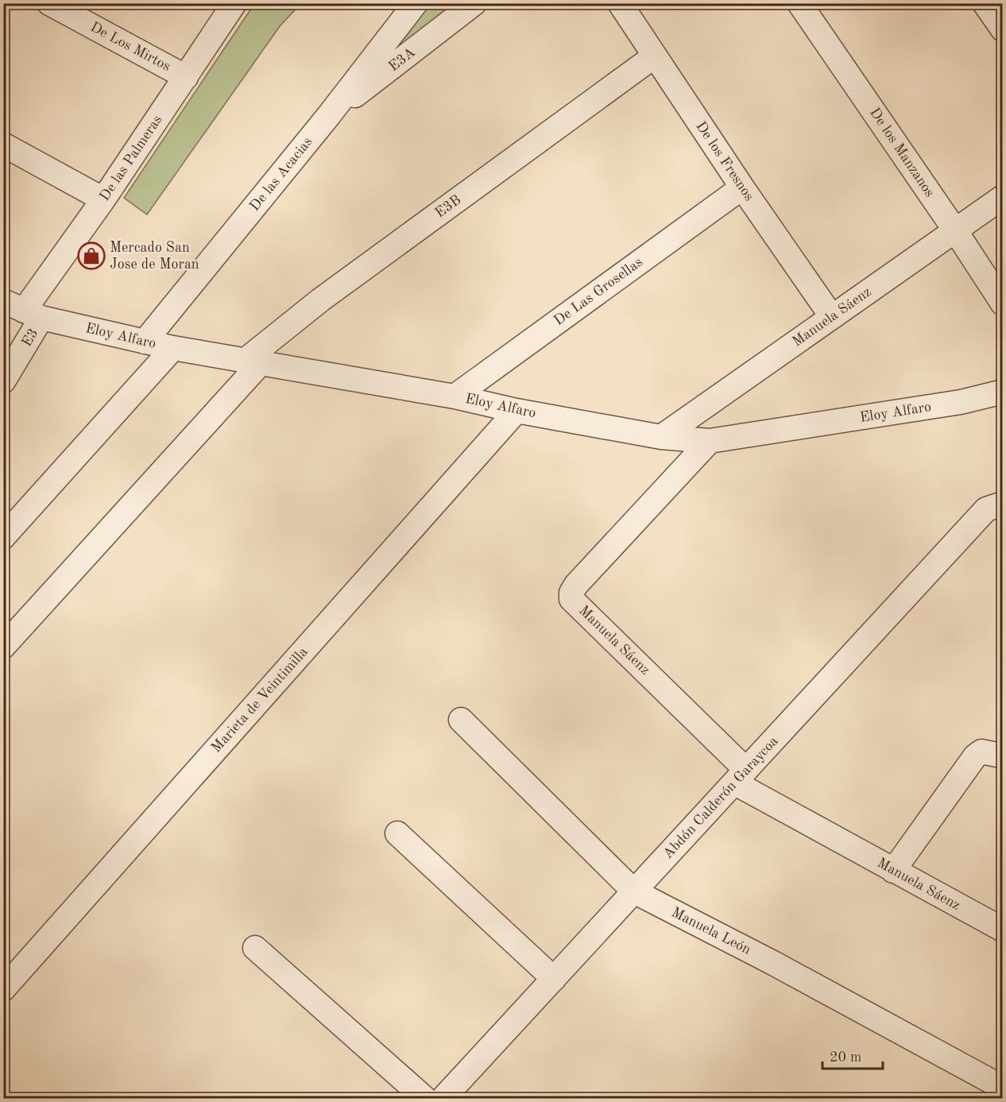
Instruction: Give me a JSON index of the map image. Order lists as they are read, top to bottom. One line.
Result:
{"streets":{"street":["De Los Mirtos","E3A","De los Manzanos","De las Palmeras","De los Fresnos","De las Acacias","E3B","De Las Grosellas","Manuela Sáenz","Eloy Alfaro","E3","Marieta de Veintimilla","Abdón Calderón Garaycoa","Manuela León"]},"crossings":[["De Los Mirtos","De las Palmeras"],["E3A","De las Acacias"],["De los Manzanos","Manuela Sáenz"],["De las Palmeras","Eloy Alfaro"],["De las Palmeras","E3"],["De los Fresnos","E3B"],["De los Fresnos","De Las Grosellas"],["De los Fresnos","Manuela Sáenz"],["De las Acacias","Eloy Alfaro"],["E3B","Eloy Alfaro"],["De Las Grosellas","Eloy Alfaro"],["Manuela Sáenz","Eloy Alfaro"],["Manuela Sáenz","Abdón Calderón Garaycoa"],["Eloy Alfaro","E3"],["Eloy Alfaro","Marieta de Veintimilla"],["Abdón Calderón Garaycoa","Manuela León"]],"places":{"shop":["Mercado San Jose de Moran"]},"scale_bar":"20 m"}
